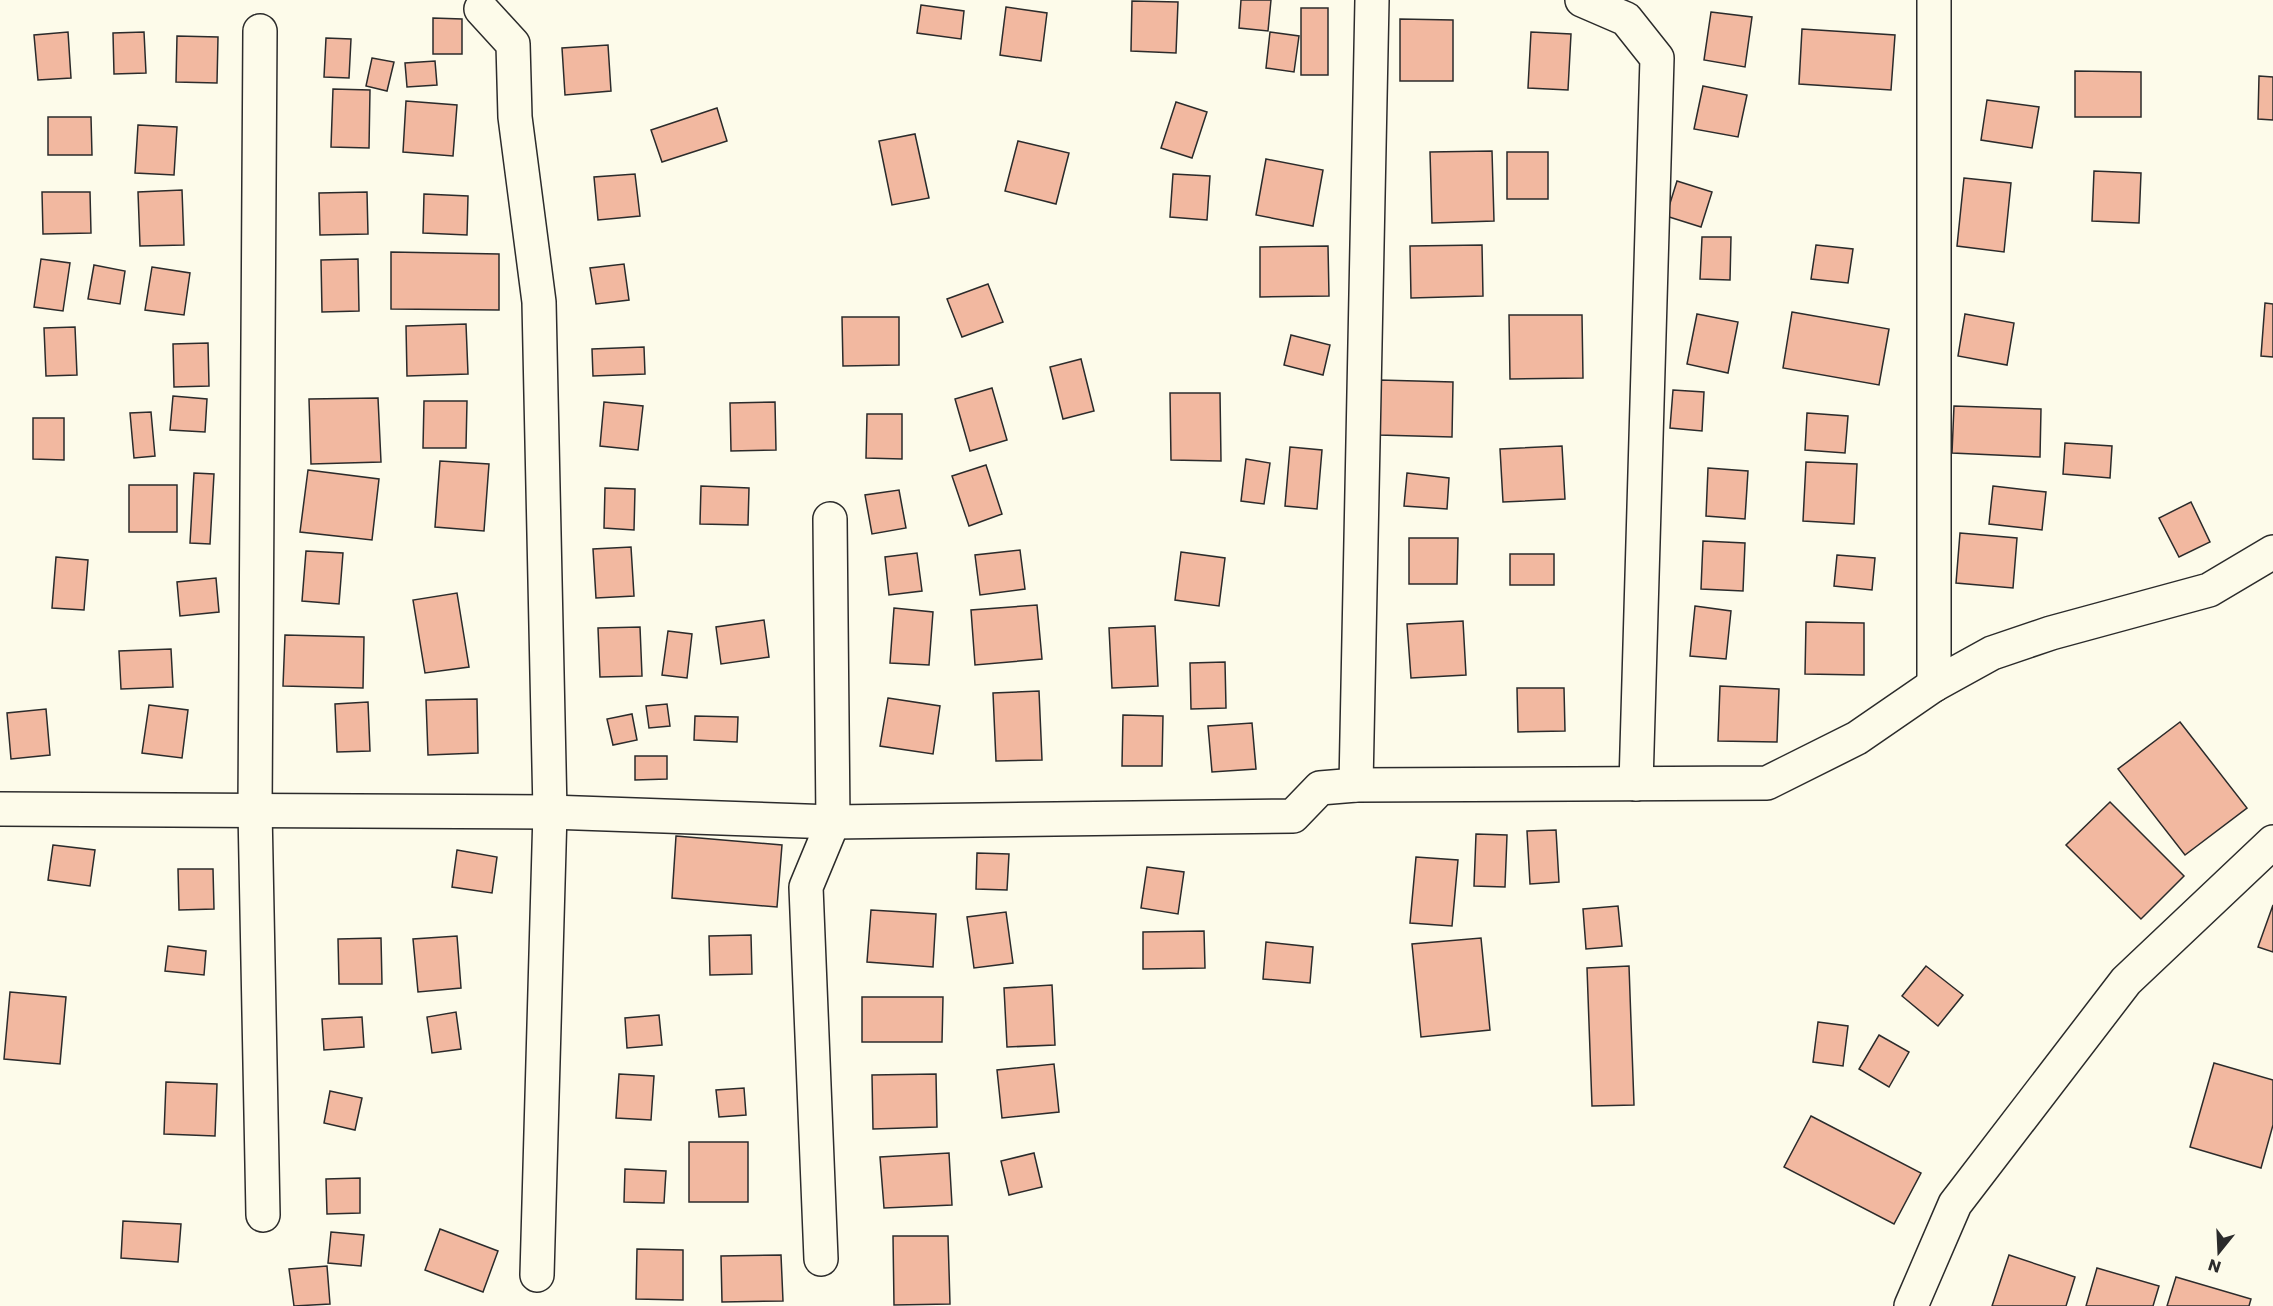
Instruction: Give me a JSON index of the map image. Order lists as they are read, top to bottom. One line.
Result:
{"north":"bottom"}
